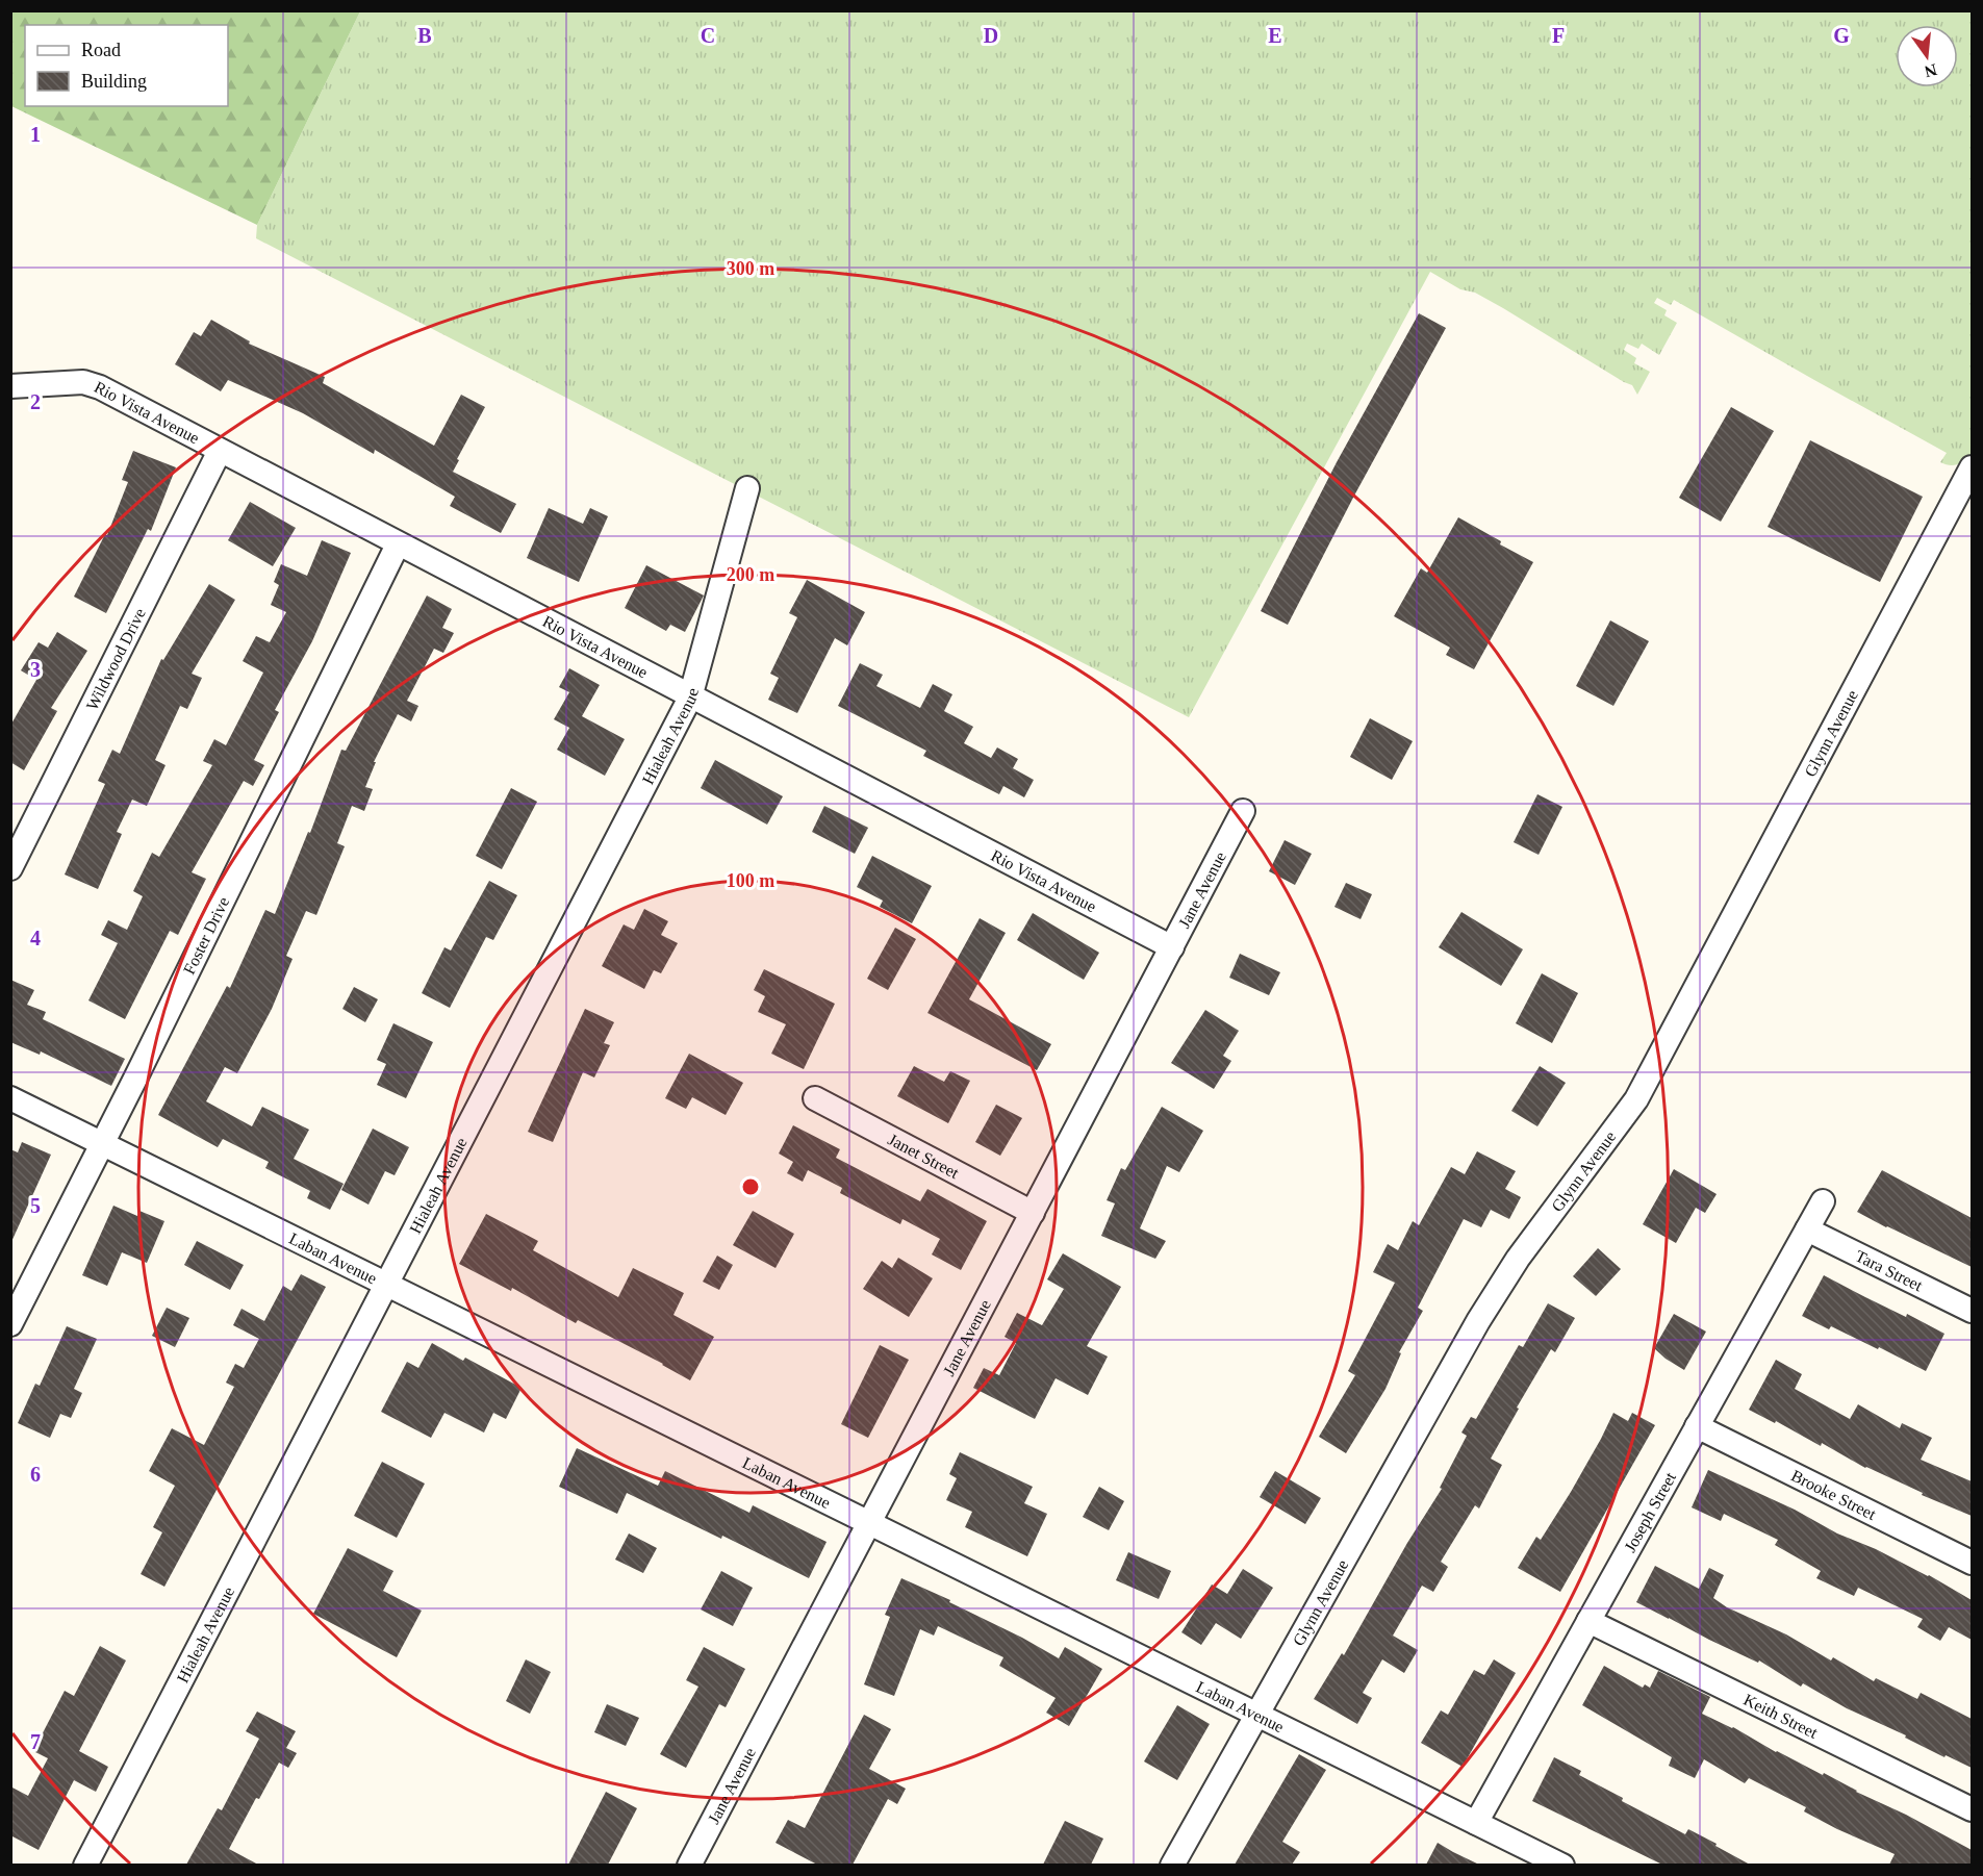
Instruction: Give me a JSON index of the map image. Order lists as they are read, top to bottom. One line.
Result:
{"streets":{"street":["Rio Vista Avenue","Wildwood Drive","Glynn Avenue","Hialeah Avenue","Jane Avenue","Foster Drive","Janet Street","Laban Avenue","Tara Street","Brooke Street","Joseph Street","Keith Street"]},"crossings":[["Rio Vista Avenue","Wildwood Drive"],["Rio Vista Avenue","Hialeah Avenue"],["Rio Vista Avenue","Jane Avenue"],["Rio Vista Avenue","Foster Drive"],["Glynn Avenue","Laban Avenue"],["Hialeah Avenue","Laban Avenue"],["Jane Avenue","Janet Street"],["Jane Avenue","Laban Avenue"],["Foster Drive","Laban Avenue"],["Laban Avenue","Joseph Street"],["Tara Street","Joseph Street"],["Brooke Street","Joseph Street"],["Joseph Street","Keith Street"]],"legend":["Road","Building"],"north":"bottom","grid":{"columns":["B","C","D","E","F","G"],"rows":["1","2","3","4","5","6","7"]},"rings":["300 m","200 m","100 m"]}
